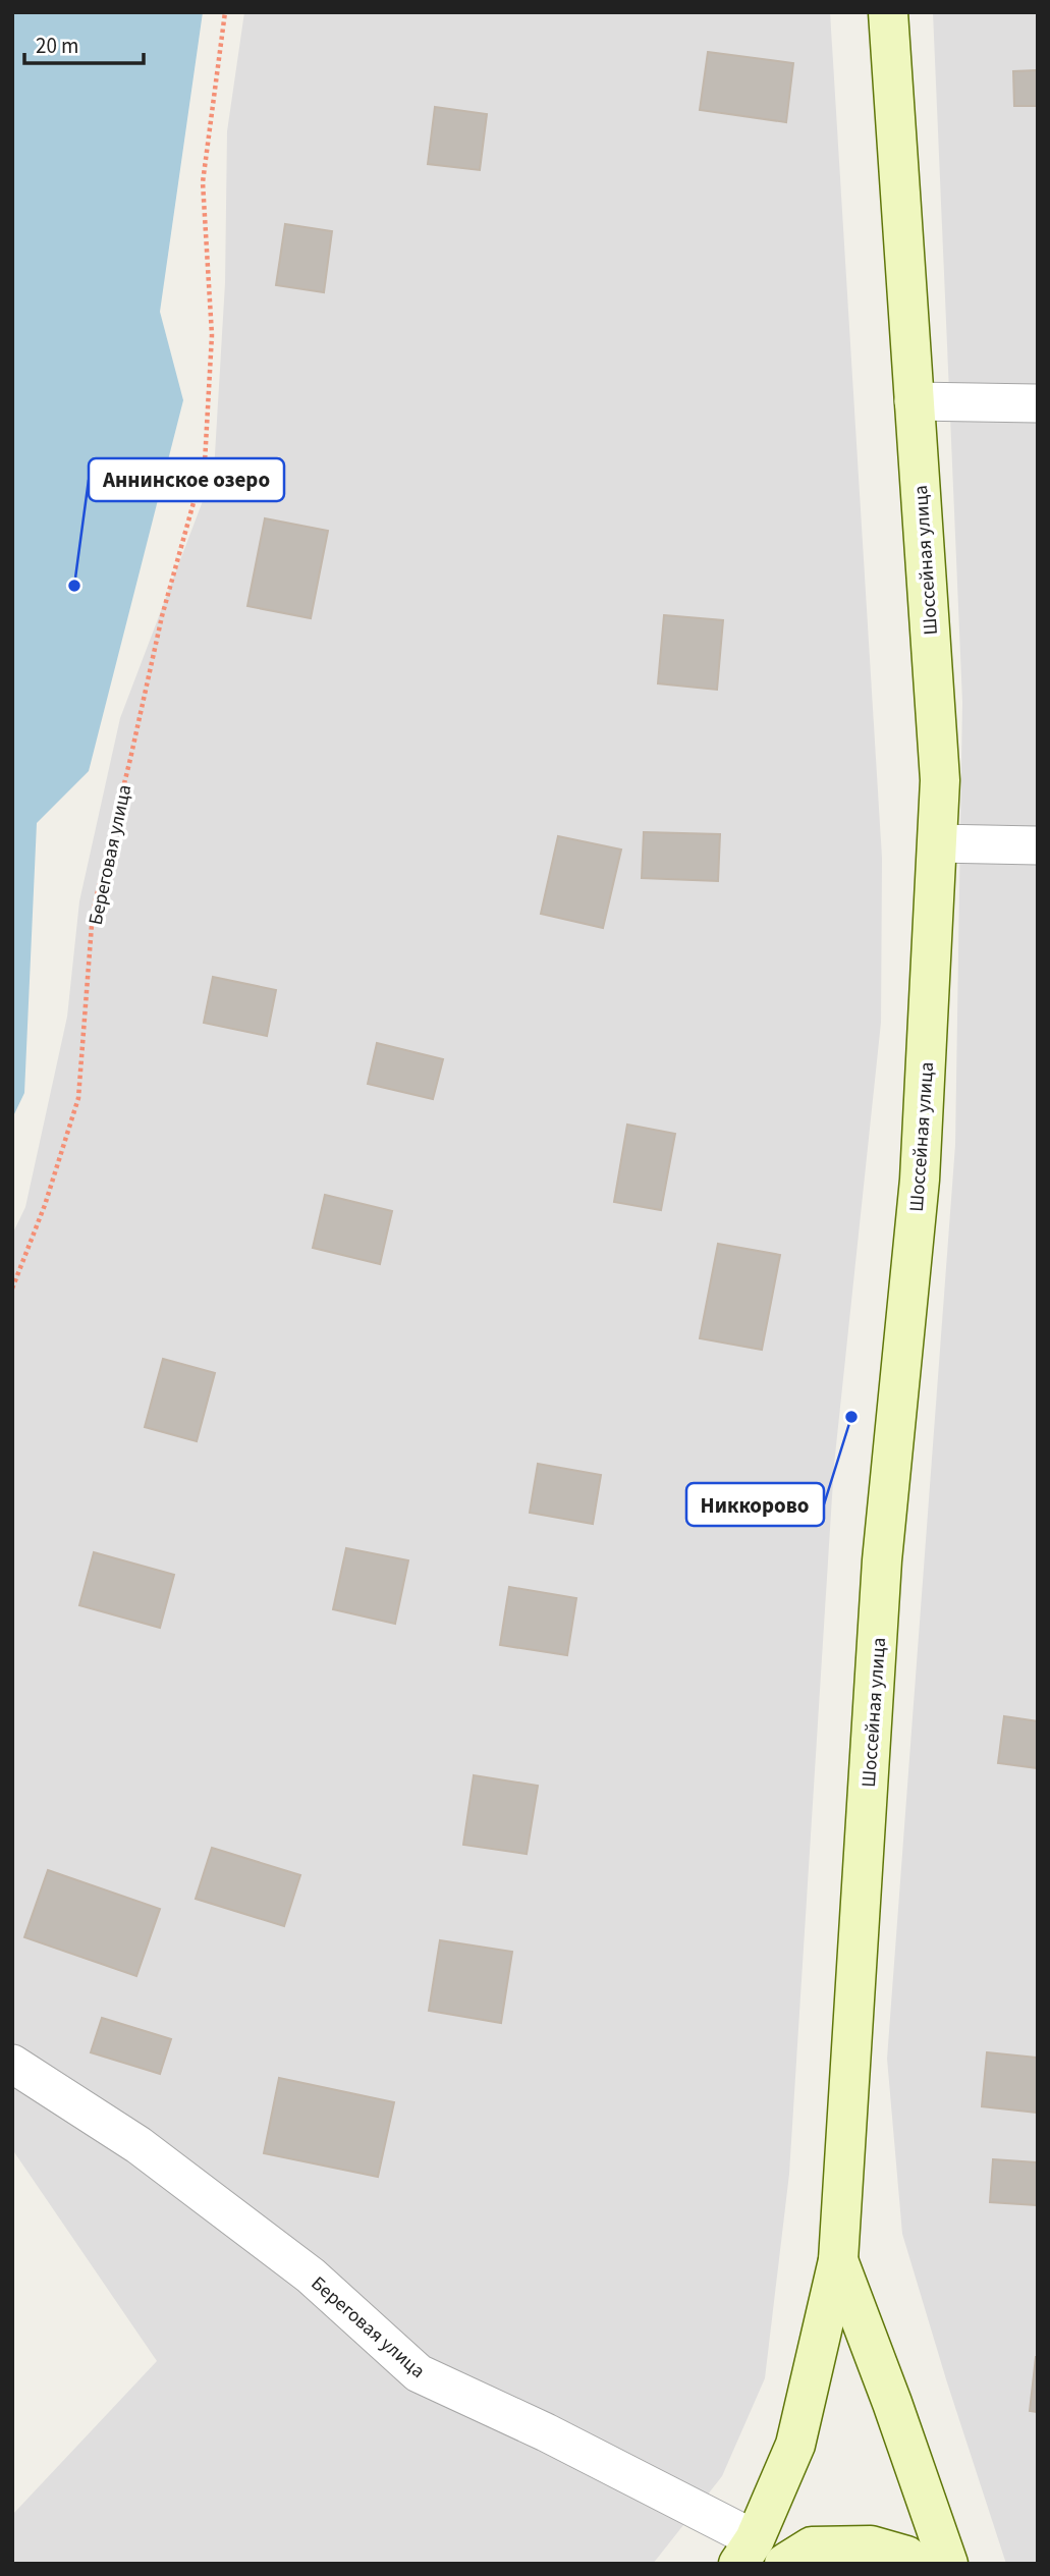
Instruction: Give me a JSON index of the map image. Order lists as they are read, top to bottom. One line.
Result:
{"streets":{"main road":["Шоссейная улица"],"street":["Береговая улица"]},"places":["Аннинское озеро","Никкорово"],"scale_bar":"20 m"}
